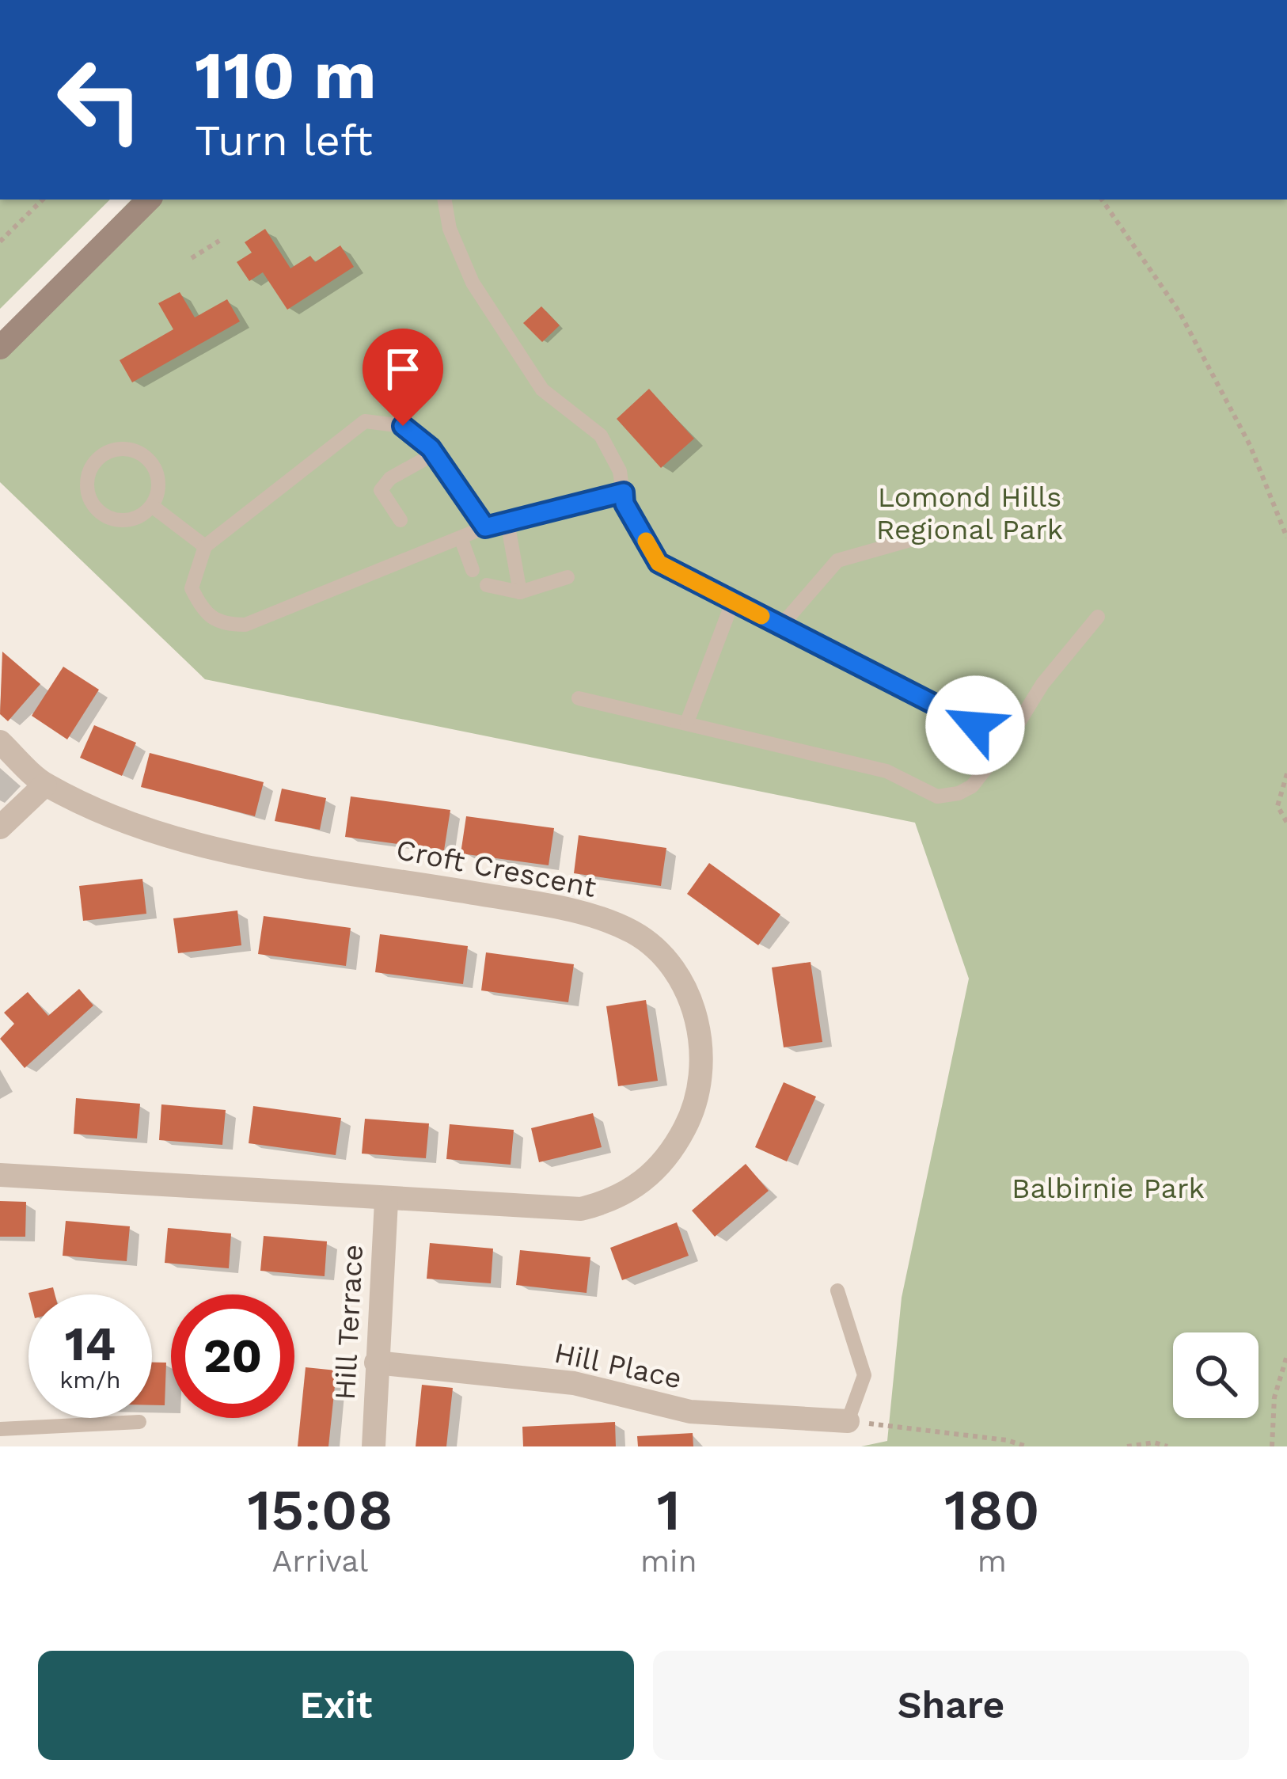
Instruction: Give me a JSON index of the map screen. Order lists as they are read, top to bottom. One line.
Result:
{"streets":{"street":["Croft Crescent","Hill Terrace","Hill Place"]},"crossings":[["Croft Crescent","Hill Terrace"],["Hill Terrace","Hill Place"]],"parks":["Lomond Hills Regional Park","Balbirnie Park"],"page":{"turn":["110 m","Turn left"],"speed":"14 km/h","limit":"20","eta":["15:08","Arrival","1","min","180","m"],"buttons":["Exit","Share"]}}
